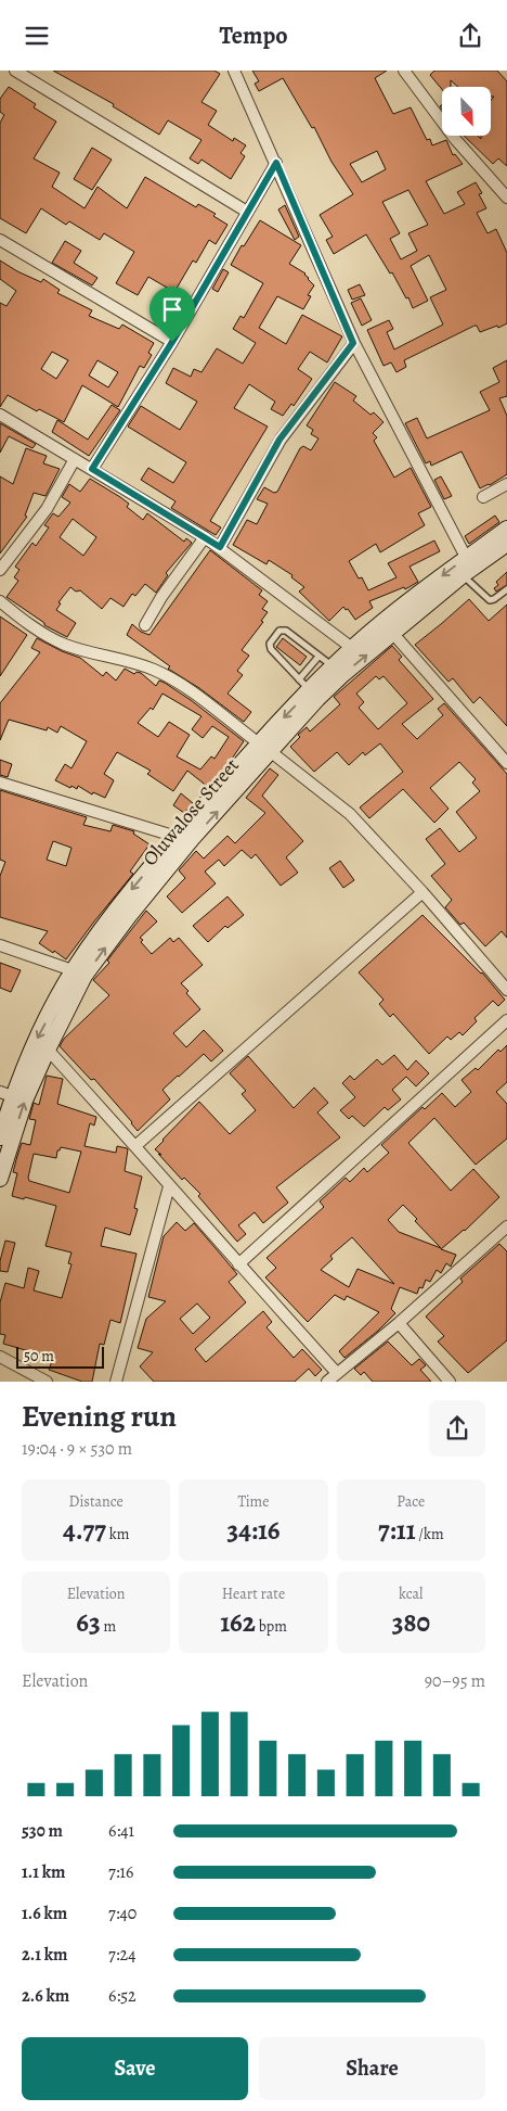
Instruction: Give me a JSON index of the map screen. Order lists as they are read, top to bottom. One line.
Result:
{"streets":{"street":["Oluwalose Street"]},"scale_bar":"50 m","north":"bottom right","page":{"header":"Tempo","scale":"50 m","heading":["Evening run","19:04 · 9 × 530 m"],"stats":[["Distance","4.77 km"],["Time","34:16"],["Pace","7:11 /km"],["Elevation","63 m"],["Heart rate","162 bpm"],["kcal","380"]],"chart":["Elevation","90–95 m"],"list":[{"name":"530 m","note":"6:41"},{"name":"1.1 km","note":"7:16"},{"name":"1.6 km","note":"7:40"},{"name":"2.1 km","note":"7:24"},{"name":"2.6 km","note":"6:52"}],"buttons":["Save","Share"]}}
